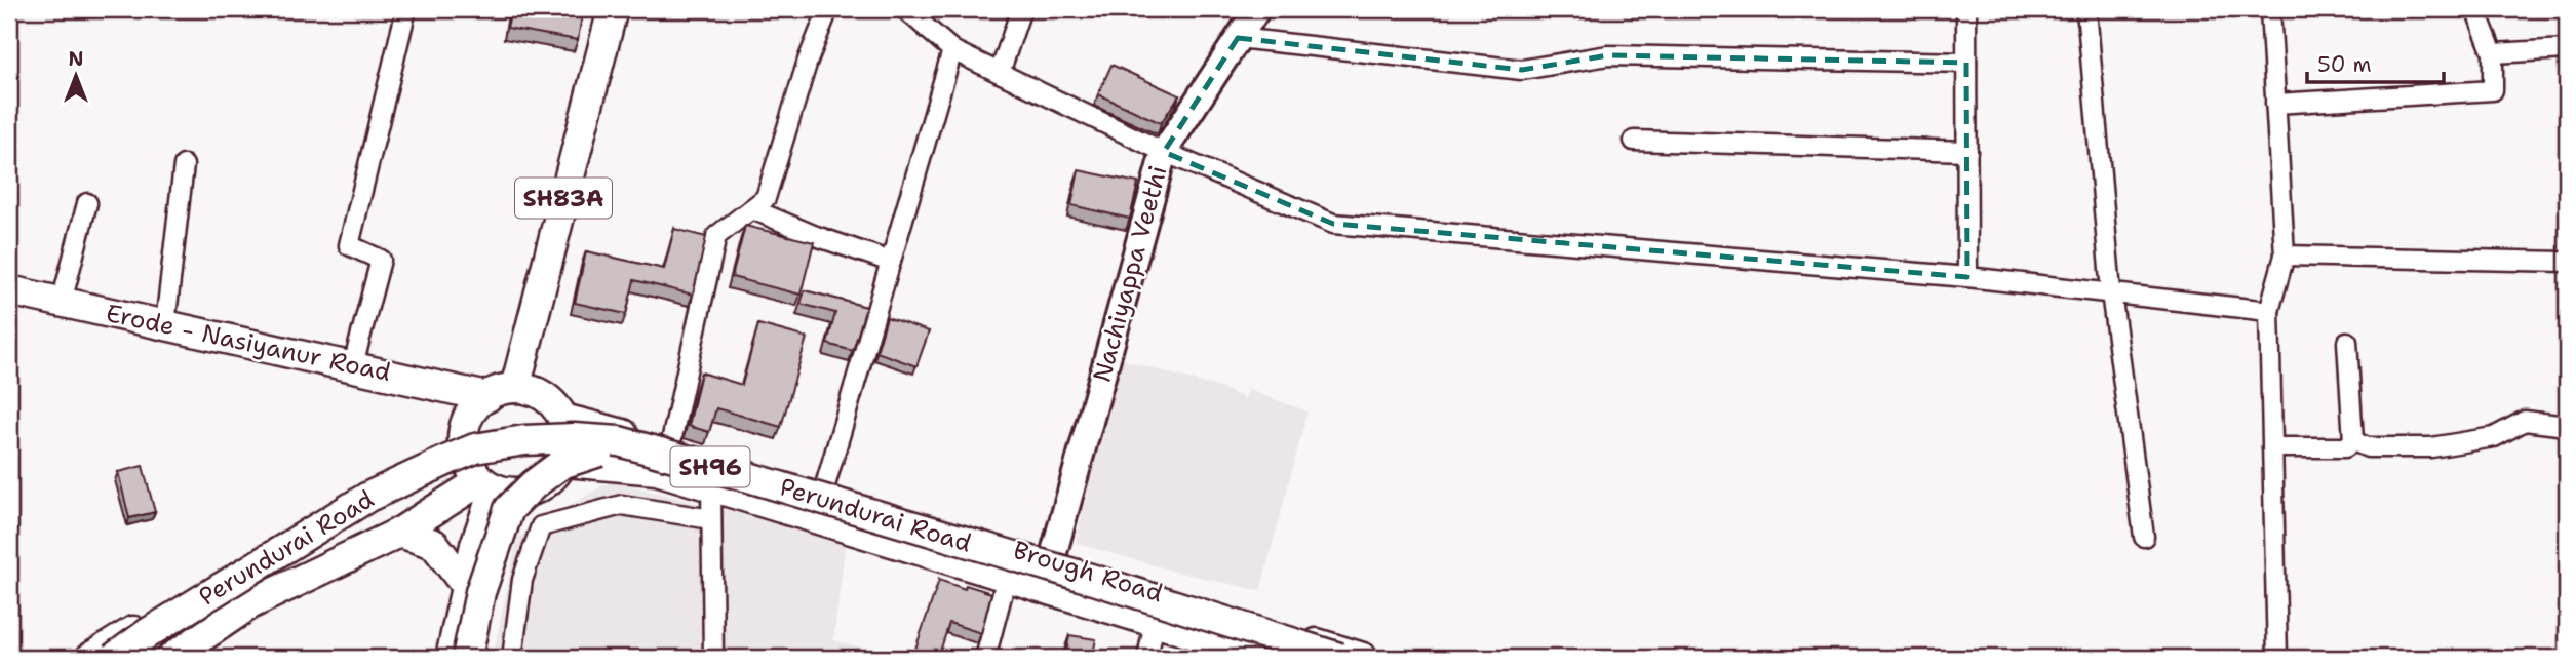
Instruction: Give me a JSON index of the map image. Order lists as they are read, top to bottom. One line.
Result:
{"streets":{"main road":["SH83A","Erode - Nasiyanur Road","SH96","Perundurai Road","Brough Road"],"street":["Nachiyappa Veethi"]},"crossings":[["SH83A","Erode - Nasiyanur Road"],["SH83A","Brough Road"],["Nachiyappa Veethi","Brough Road"],["Erode - Nasiyanur Road","Brough Road"]],"scale_bar":"50 m","north":"top"}
